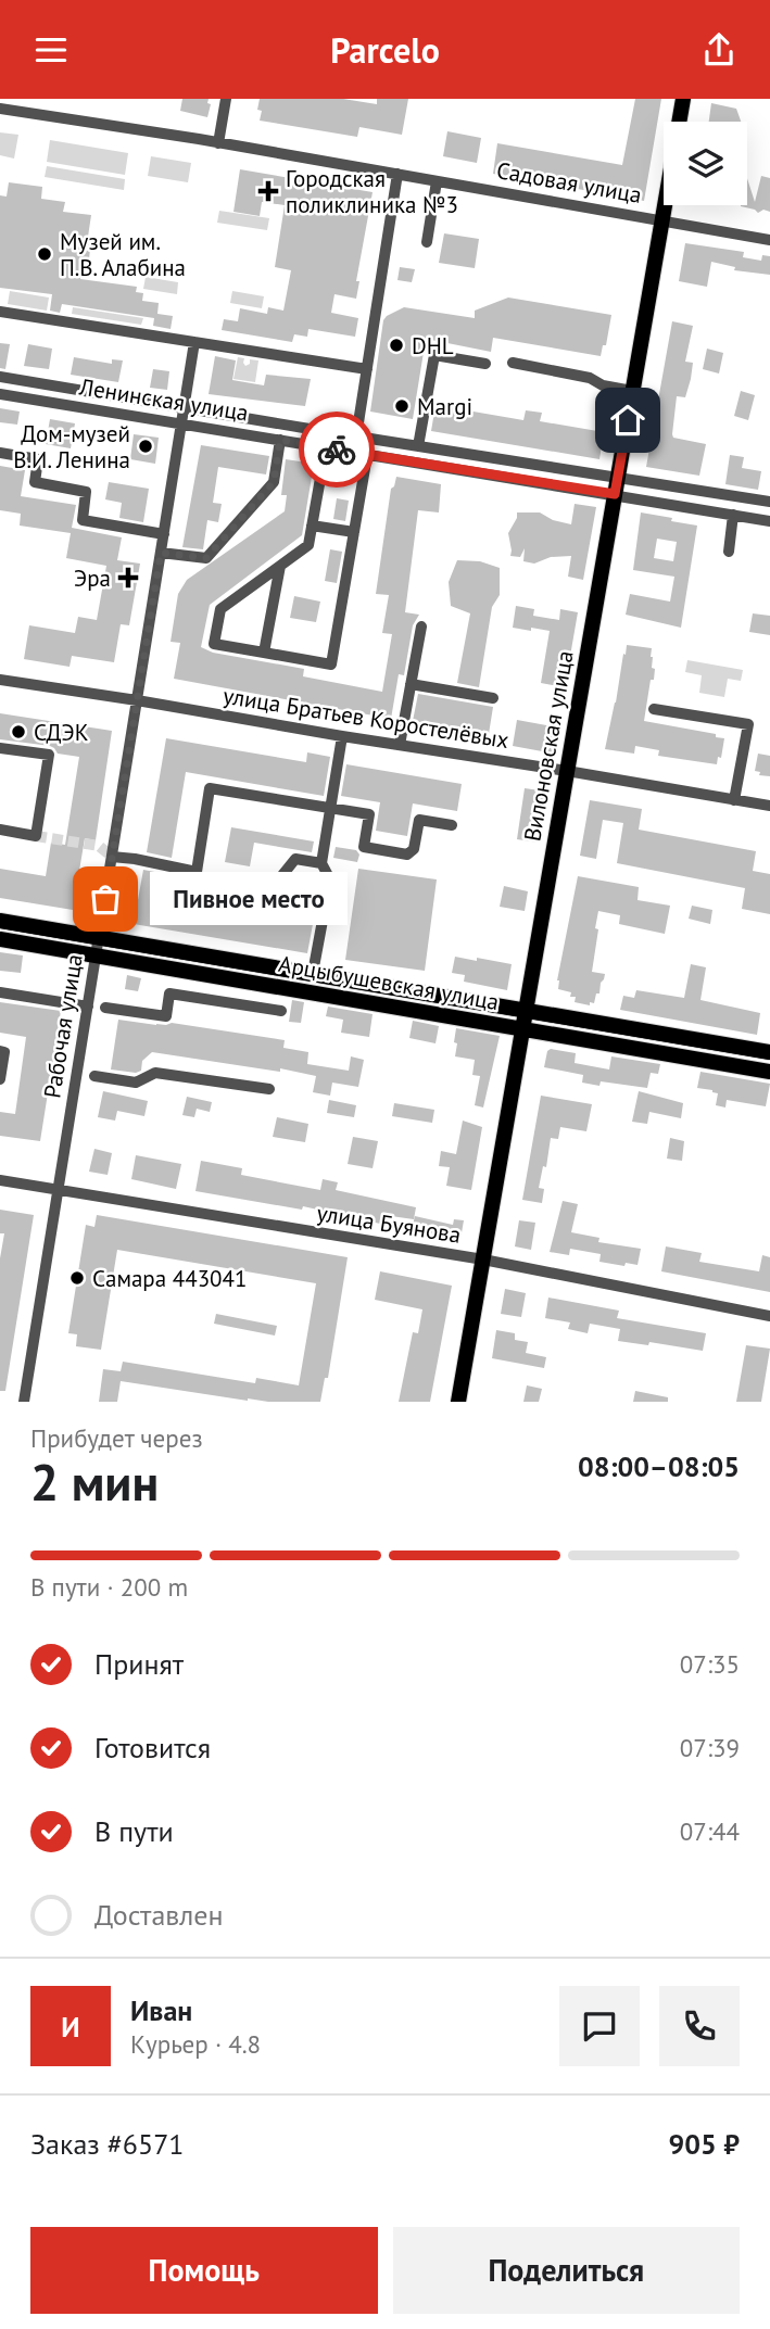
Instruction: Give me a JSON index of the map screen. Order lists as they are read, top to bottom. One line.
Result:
{"streets":{"main road":["Вилоновская улица","Арцыбушевская улица"],"street":["Садовая улица","Ленинская улица","улица Братьев Коростелёвых","Рабочая улица","улица Буянова"]},"crossings":[["Садовая улица","Вилоновская улица"],["Ленинская улица","Вилоновская улица"],["Ленинская улица","Рабочая улица"],["улица Братьев Коростелёвых","Вилоновская улица"],["улица Братьев Коростелёвых","Рабочая улица"],["Вилоновская улица","Арцыбушевская улица"],["Вилоновская улица","улица Буянова"],["Арцыбушевская улица","Рабочая улица"],["Рабочая улица","улица Буянова"]],"places":{"health":["Городская поликлиника №3","Эра"],"other":["Музей им. П.В. Алабина","DHL","Margi","Дом-музей В.И. Ленина","СДЭК","Пивное место","Самара 443041"]},"page":{"header":"Parcelo","bubble":"Пивное место","heading":["2 мин","Прибудет через","08:00–08:05"],"panel":["Иван","Курьер · 4.8","Заказ #6571","905 ₽"],"bar":"В пути · 200 m","list":[["Принят","07:35"],["Готовится","07:39"],["В пути","07:44"],"Доставлен"],"round":"И","buttons":["Помощь","Поделиться"]}}
